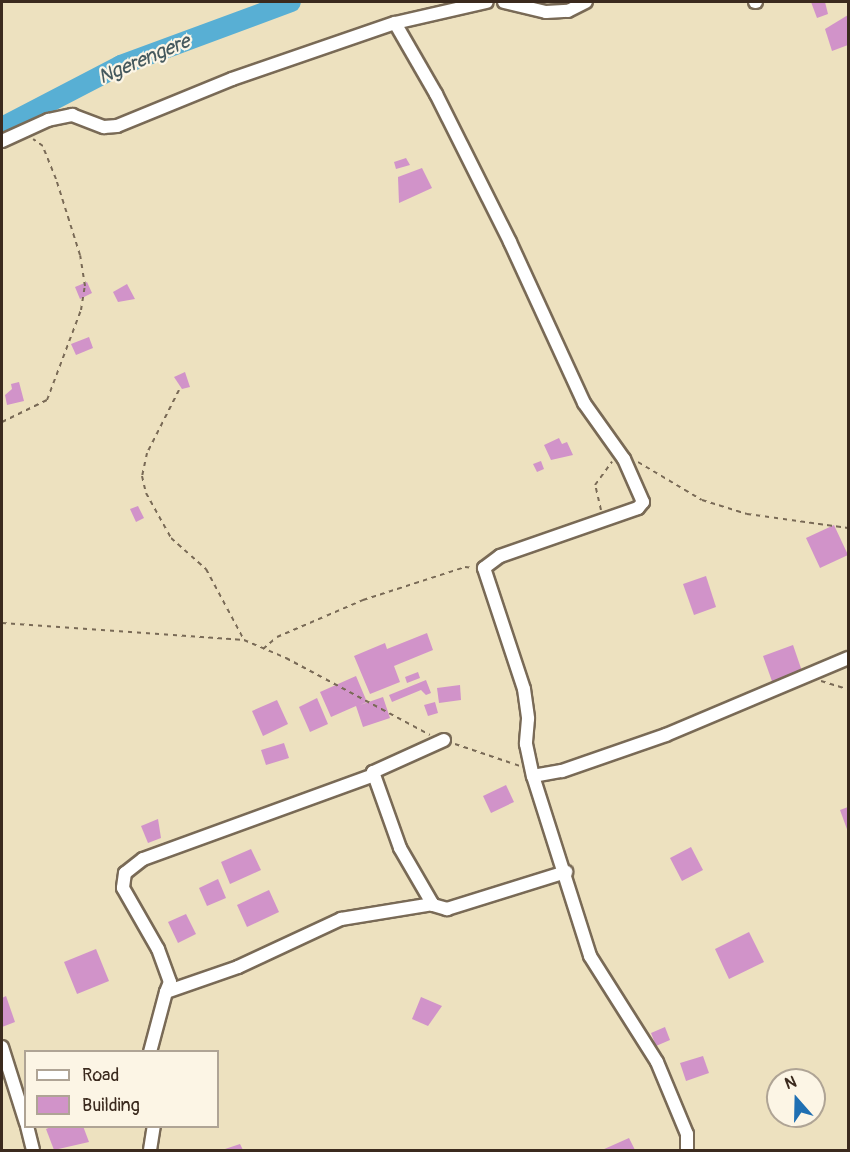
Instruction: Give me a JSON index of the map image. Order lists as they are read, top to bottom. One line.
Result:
{"water":["Ngerengere"],"legend":["Road","Building"],"north":"top"}
